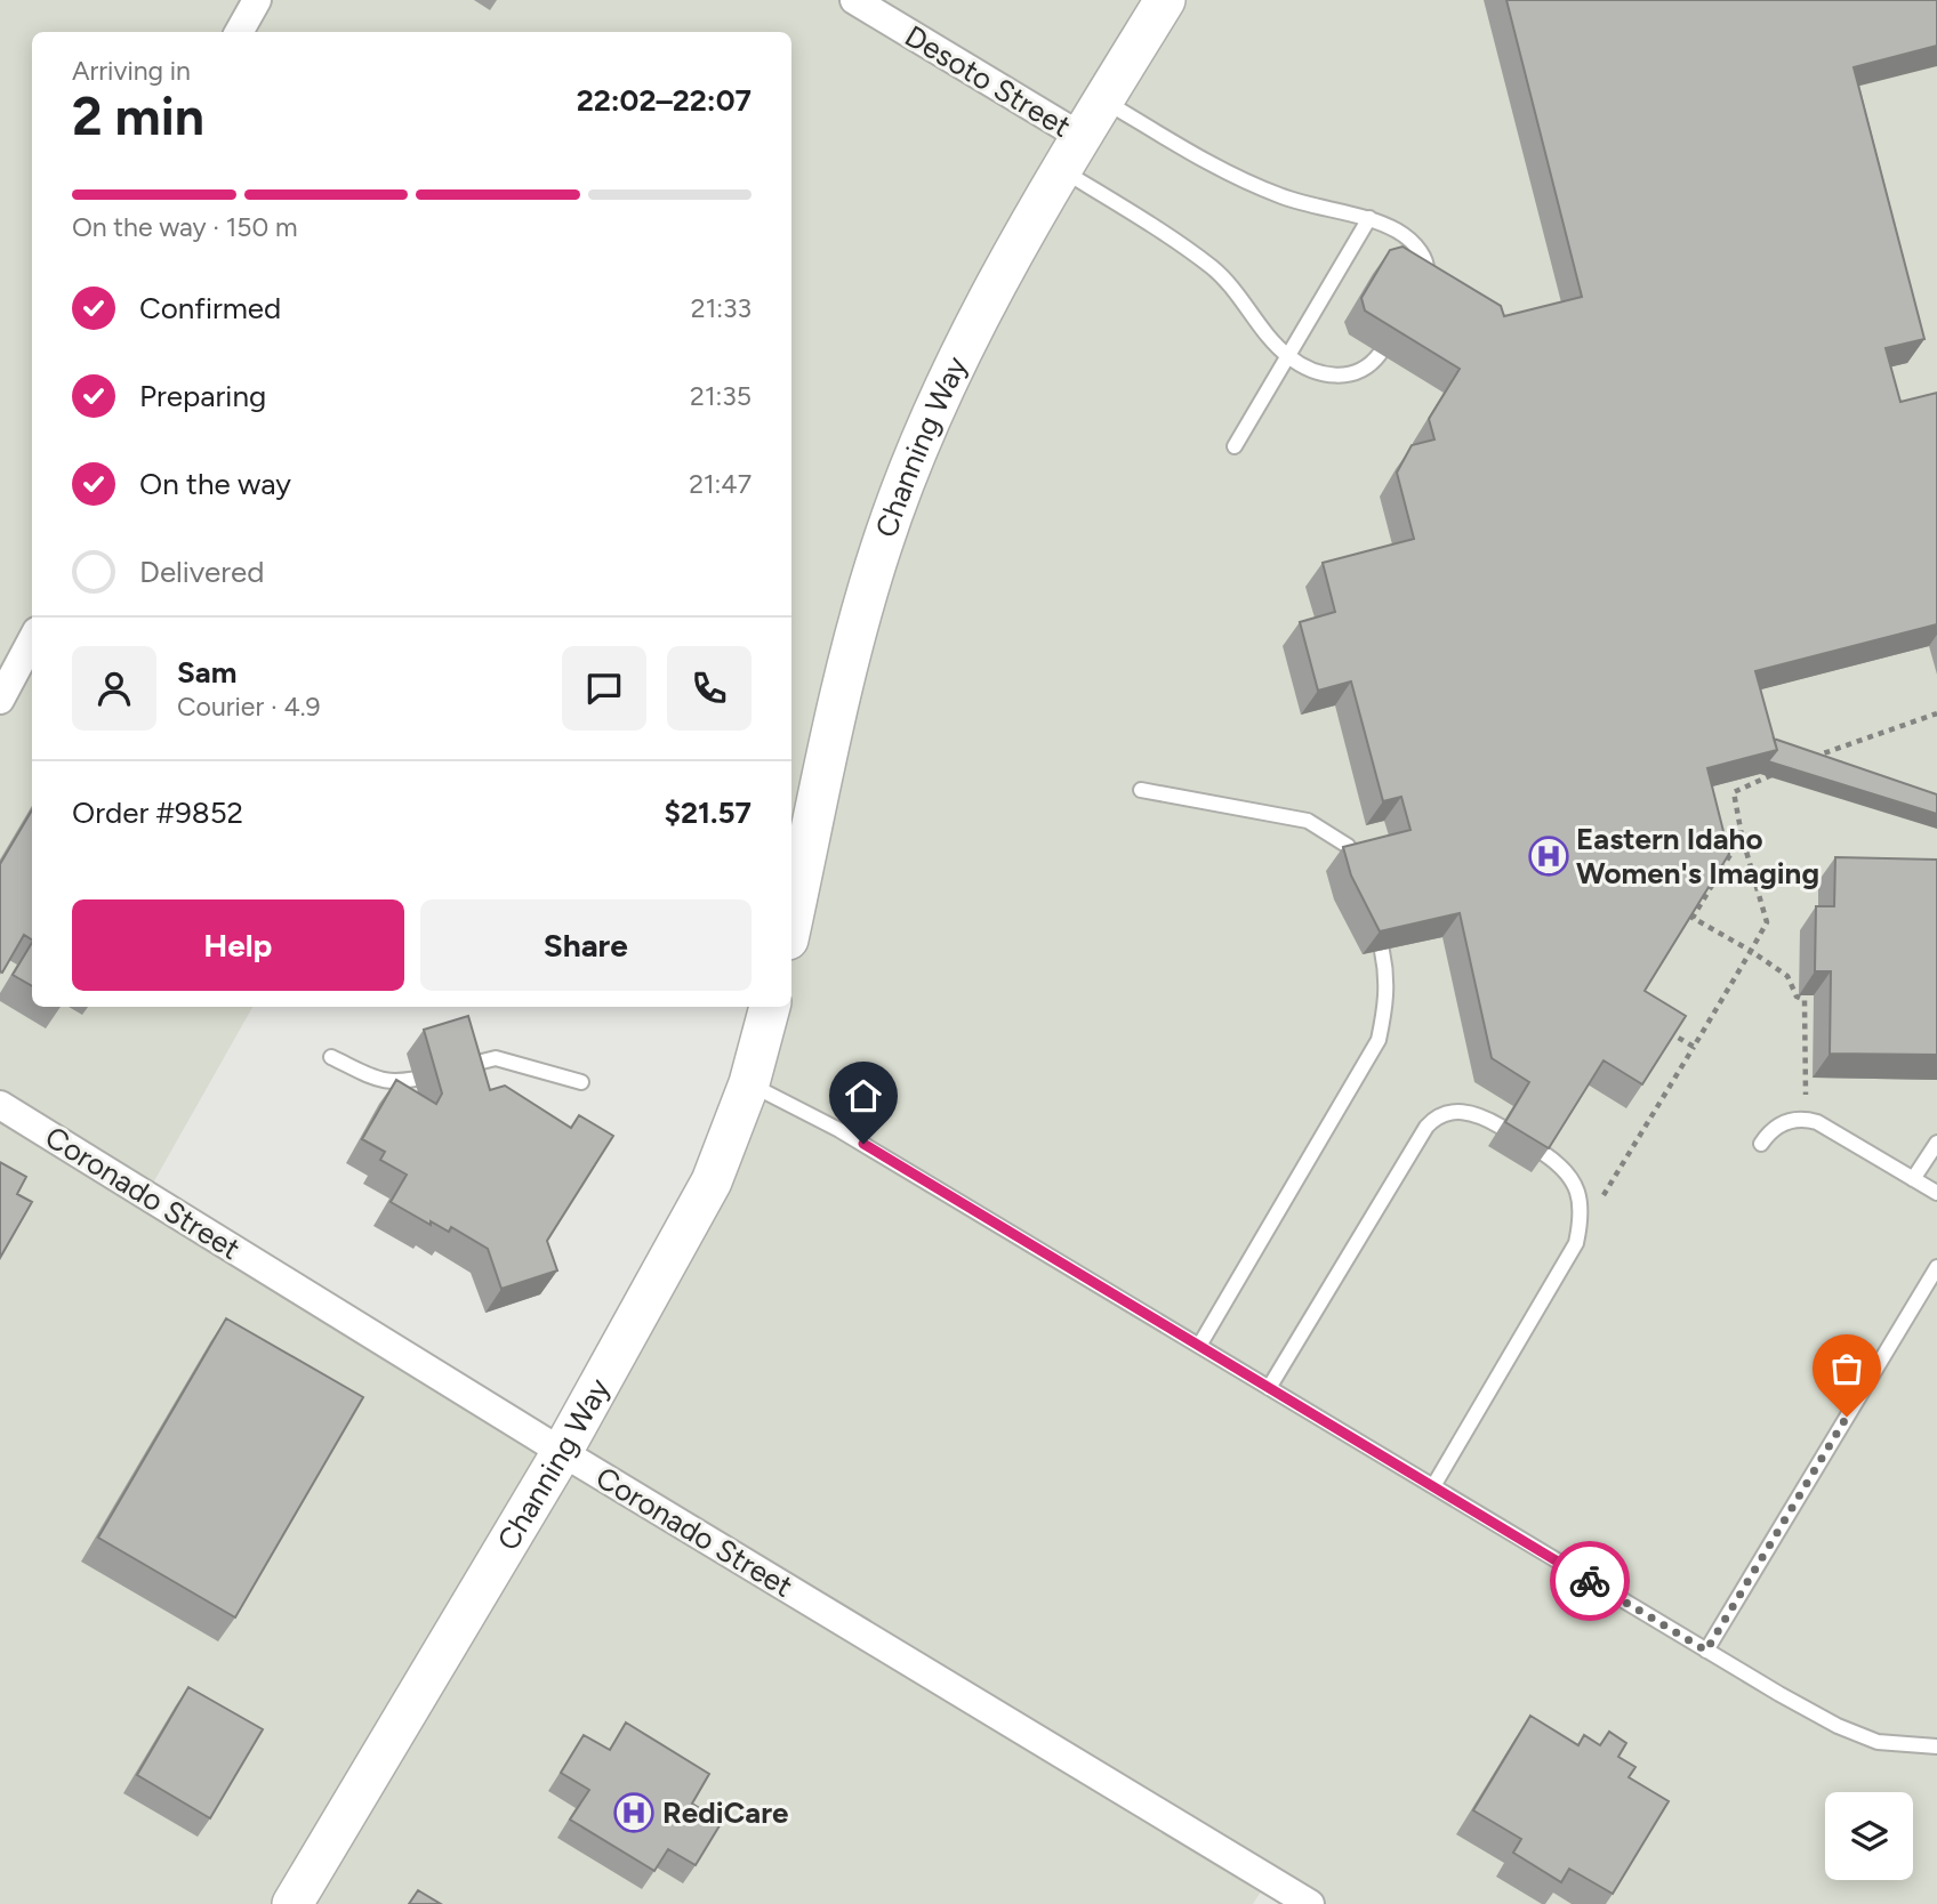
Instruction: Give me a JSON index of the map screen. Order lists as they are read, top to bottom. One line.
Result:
{"streets":{"main road":["Channing Way"],"street":["Desoto Street","Coronado Street"]},"crossings":[["Desoto Street","Channing Way"],["Channing Way","Coronado Street"]],"places":{"hospital":["Eastern Idaho Women's Imaging","RediCare"]},"page":{"heading":["2 min","Arriving in","22:02–22:07"],"panel":["Sam","Courier · 4.9","Order #9852","$21.57"],"bar":"On the way · 150 m","list":[["Confirmed","21:33"],["Preparing","21:35"],["On the way","21:47"],"Delivered"],"buttons":["Help","Share"]}}
